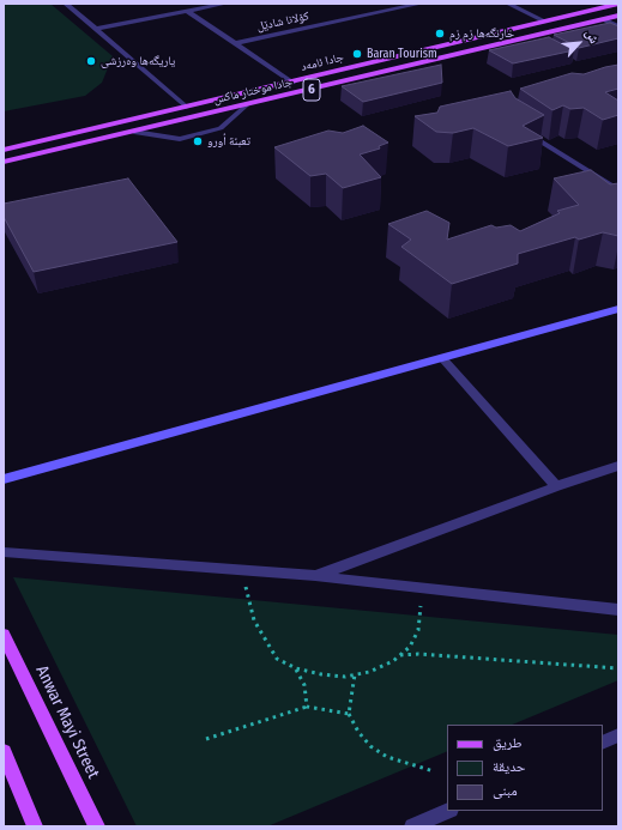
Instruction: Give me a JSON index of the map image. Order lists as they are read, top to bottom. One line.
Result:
{"streets":{"main road":["جادا ئامەد","6","جادا موختار ماكس","Anwar Mayi Street"],"street":["کۆلانا شادێل"]},"places":["خارنگەها زم زم","Baran Tourism","ياريگەها وەرزشی","تعبئة أورو"],"legend":["طريق","حديقة","مبنى"],"north":"top right"}
